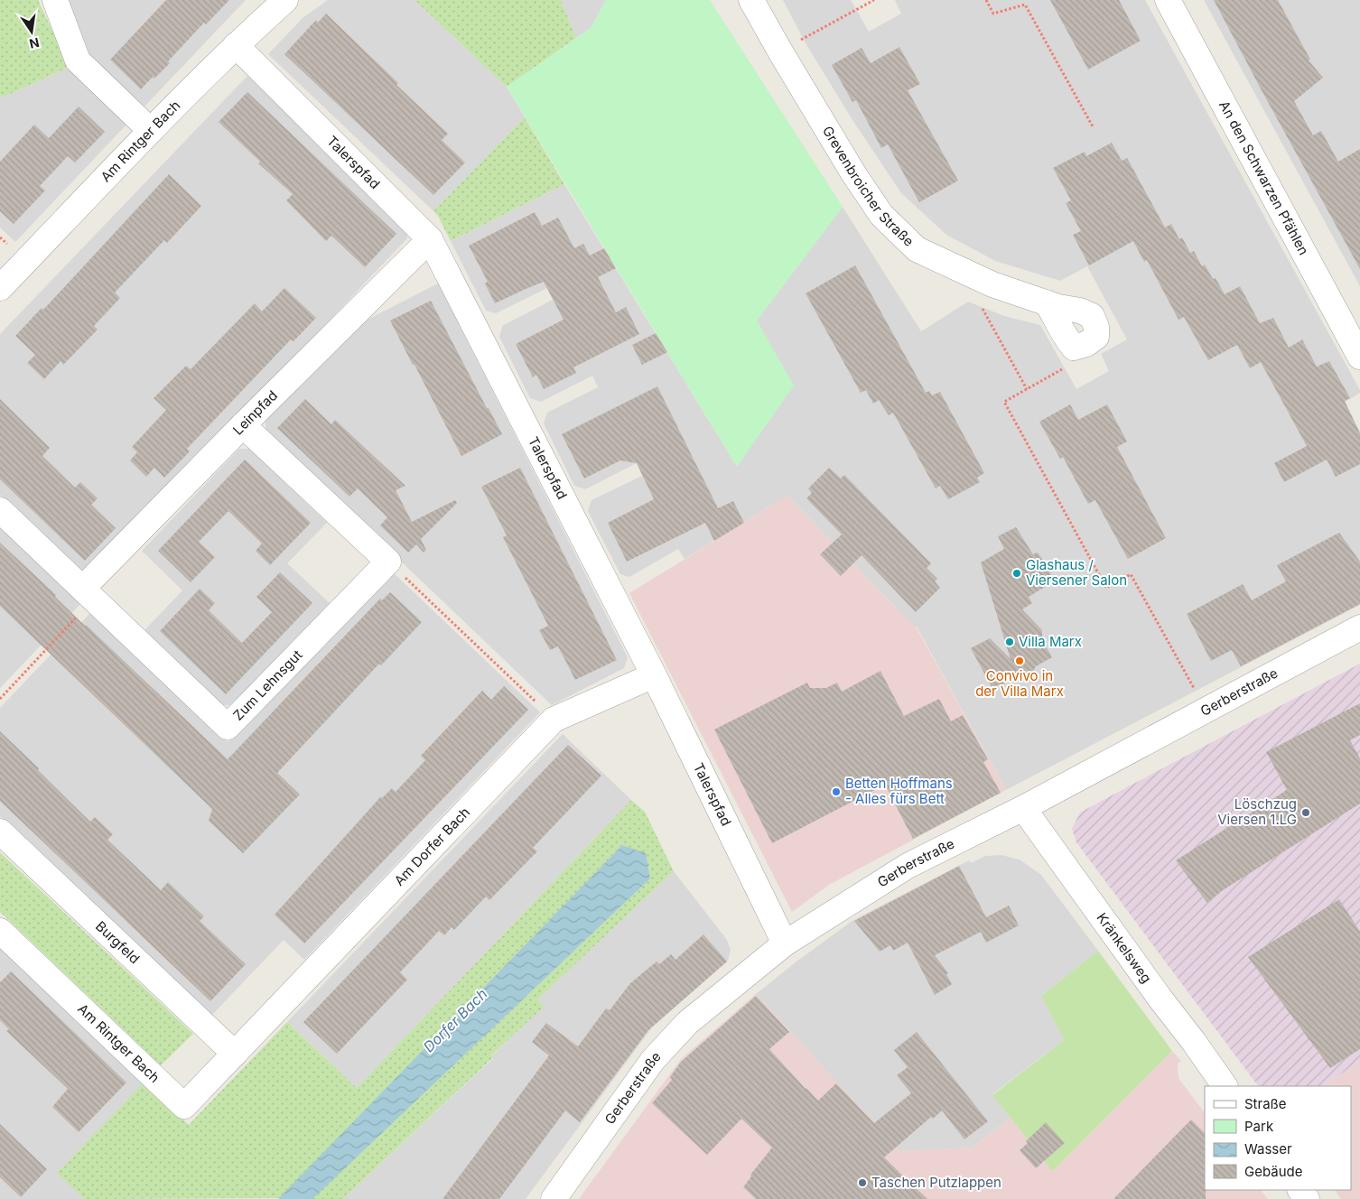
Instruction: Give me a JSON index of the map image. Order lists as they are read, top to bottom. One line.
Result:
{"streets":{"street":["Am Rintger Bach","Talerspfad","An den Schwarzen Pfählen","Grevenbroicher Straße","Leinpfad","Zum Lehnsgut","Gerberstraße","Am Dorfer Bach","Burgfeld","Kränkelsweg"]},"crossings":[["Am Rintger Bach","Talerspfad"],["Am Rintger Bach","Am Dorfer Bach"],["Am Rintger Bach","Burgfeld"],["Talerspfad","Leinpfad"],["Talerspfad","Gerberstraße"],["Talerspfad","Am Dorfer Bach"],["Leinpfad","Zum Lehnsgut"],["Gerberstraße","Kränkelsweg"],["Am Dorfer Bach","Burgfeld"]],"water":["Dorfer Bach"],"places":["Glashaus / Viersener Salon","Villa Marx","Convivo in der Villa Marx","Betten Hoffmans - Alles fürs Bett","Löschzug Viersen 1.LG","Taschen Putzlappen"],"legend":["Straße","Park","Wasser","Gebäude"],"north":"bottom"}
